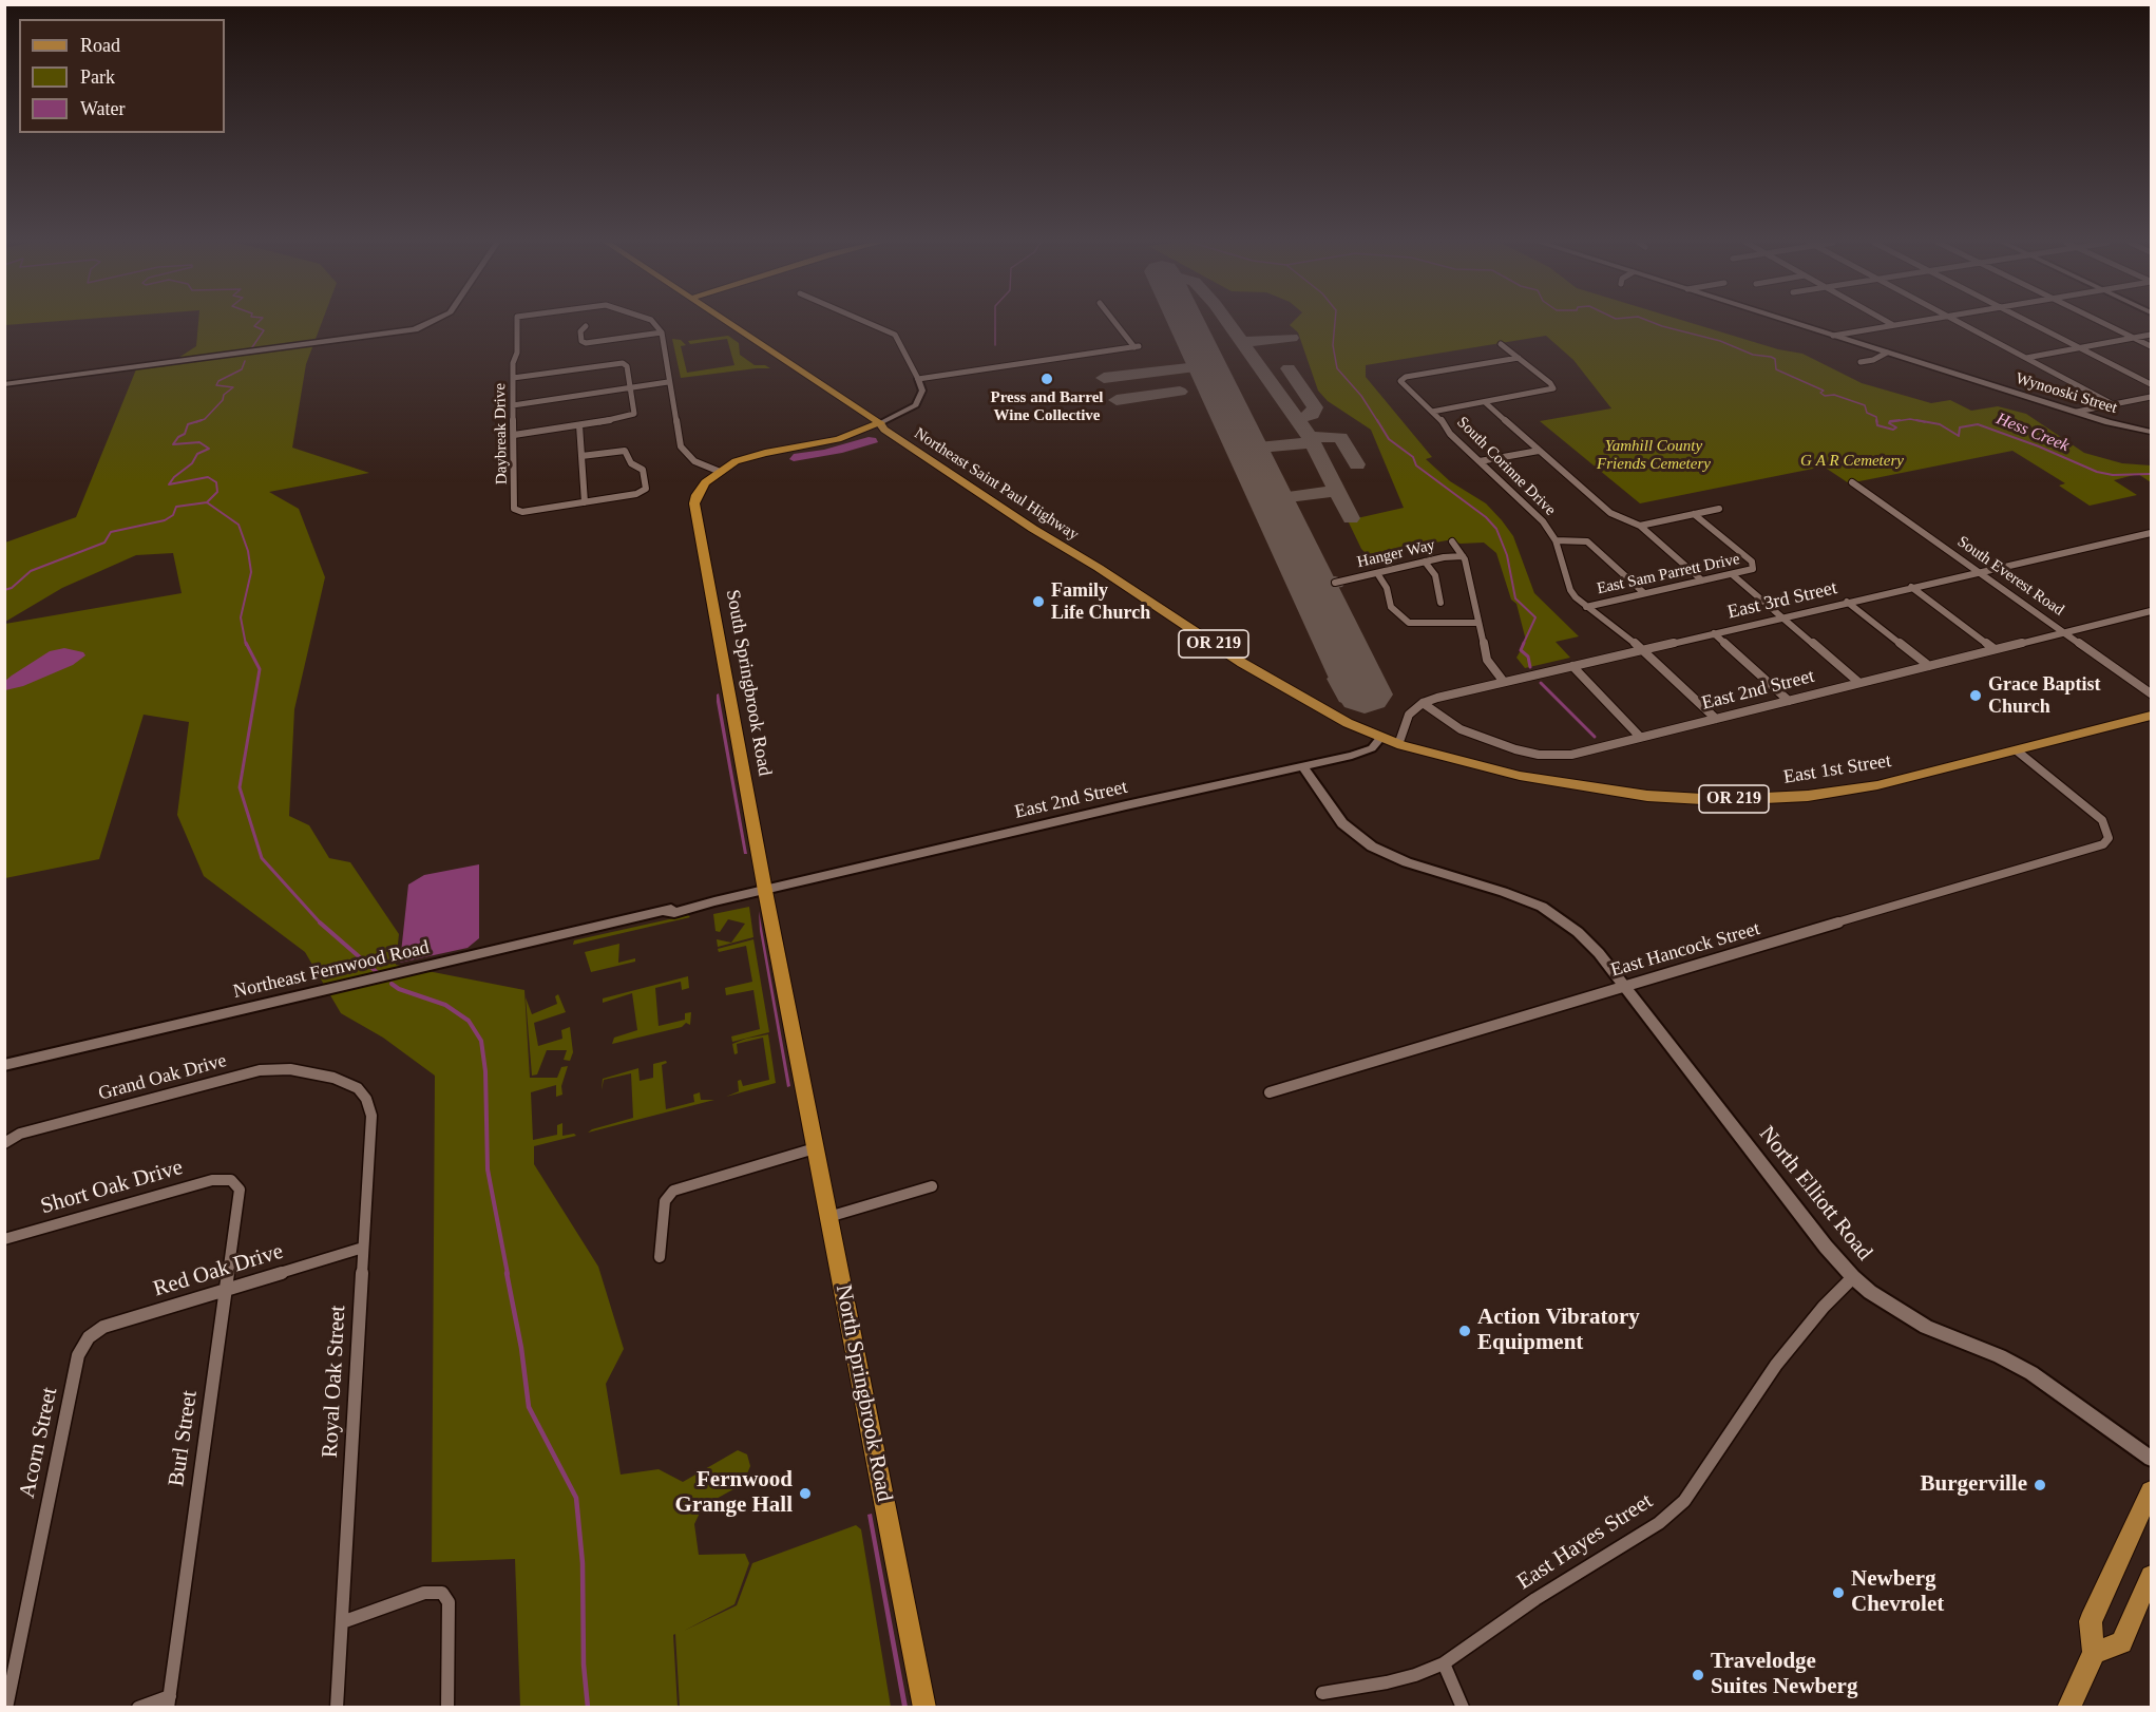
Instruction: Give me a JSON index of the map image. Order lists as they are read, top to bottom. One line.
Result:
{"streets":{"highway":["Northeast Saint Paul Highway","OR 219","South Springbrook Road","North Springbrook Road"],"main road":["Wynooski Street","East 1st Street"],"street":["Daybreak Drive","South Corinne Drive","Hanger Way","East Sam Parrett Drive","South Everest Road","East 3rd Street","East 2nd Street","East Hancock Street","Northeast Fernwood Road","Grand Oak Drive","Short Oak Drive","North Elliott Road","Red Oak Drive","Royal Oak Street","Burl Street","Acorn Street","East Hayes Street"]},"crossings":[["South Corinne Drive","East Sam Parrett Drive"],["South Corinne Drive","East 3rd Street"],["South Corinne Drive","East 2nd Street"],["Northeast Saint Paul Highway","South Springbrook Road"],["Northeast Saint Paul Highway","East 1st Street"],["South Everest Road","East 3rd Street"],["South Everest Road","East 2nd Street"],["East 3rd Street","East 2nd Street"],["South Springbrook Road","East 2nd Street"],["South Springbrook Road","Northeast Fernwood Road"],["South Springbrook Road","North Springbrook Road"],["East 2nd Street","East 1st Street"],["East 2nd Street","Northeast Fernwood Road"],["East 2nd Street","North Elliott Road"],["East 1st Street","East Hancock Street"],["East Hancock Street","North Elliott Road"],["Grand Oak Drive","Royal Oak Street"],["Short Oak Drive","Burl Street"],["North Elliott Road","East Hayes Street"],["Red Oak Drive","Royal Oak Street"],["Red Oak Drive","Burl Street"],["Red Oak Drive","Acorn Street"]],"water":["Hess Creek"],"parks":["Yamhill County Friends Cemetery","G A R Cemetery"],"places":["Press and Barrel Wine Collective","Family Life Church","Grace Baptist Church","Action Vibratory Equipment","Burgerville","Fernwood Grange Hall","Newberg Chevrolet","Travelodge Suites Newberg"],"legend":["Road","Park","Water"]}
